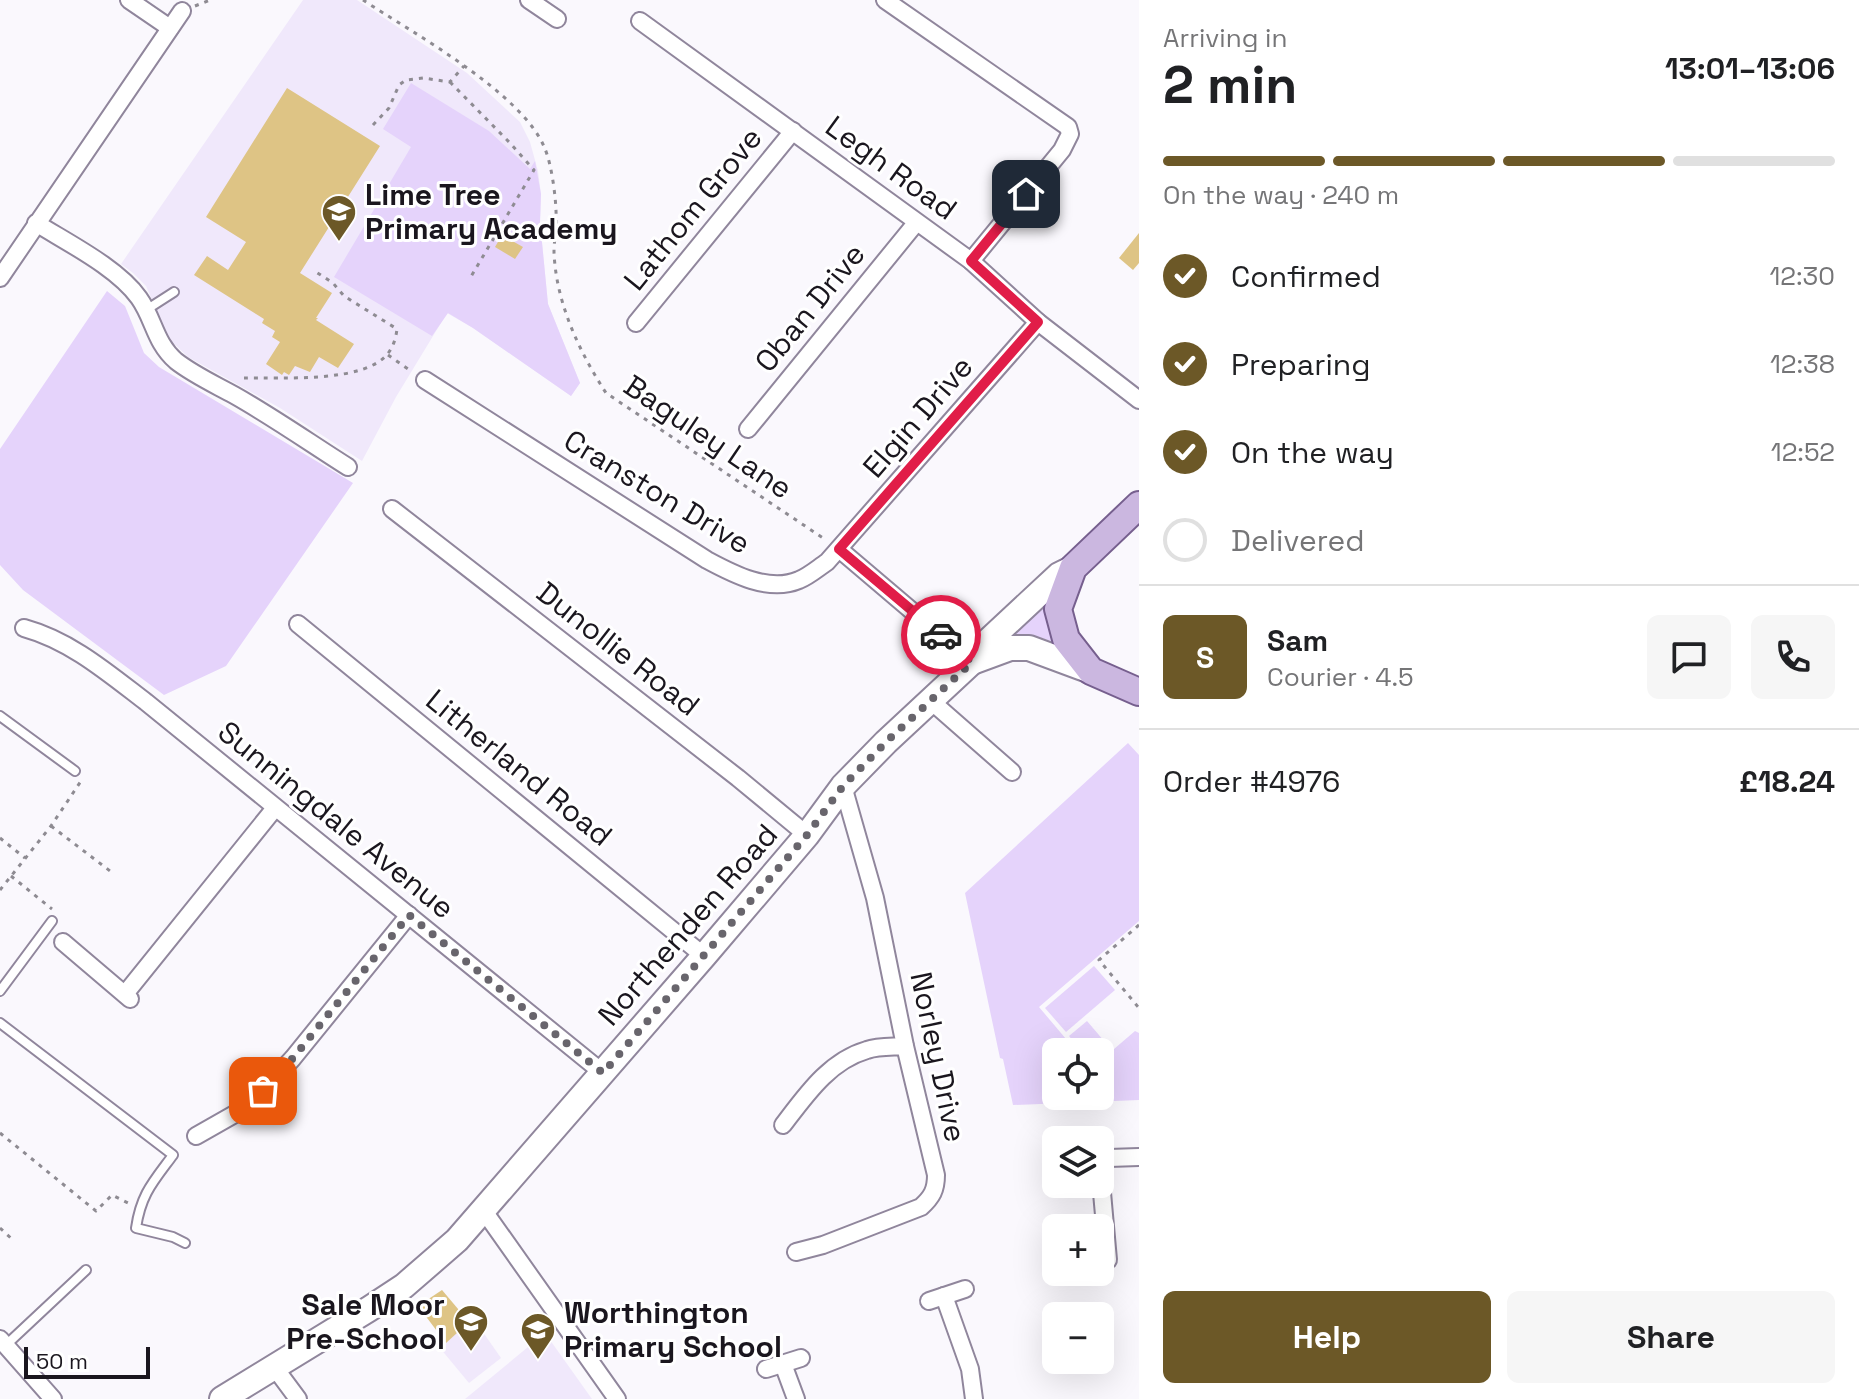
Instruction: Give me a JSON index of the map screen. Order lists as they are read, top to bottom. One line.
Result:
{"streets":{"main road":["Northenden Road"],"street":["Legh Road","Lathom Grove","Oban Drive","Elgin Drive","Cranston Drive","Dunollie Road","Litherland Road","Sunningdale Avenue","Norley Drive"],"path":["Baguley Lane"]},"crossings":[["Legh Road","Lathom Grove"],["Legh Road","Oban Drive"],["Legh Road","Elgin Drive"],["Elgin Drive","Baguley Lane"],["Elgin Drive","Cranston Drive"],["Baguley Lane","Cranston Drive"],["Dunollie Road","Northenden Road"],["Litherland Road","Northenden Road"],["Sunningdale Avenue","Northenden Road"],["Northenden Road","Norley Drive"]],"places":{"school or university":["Lime Tree Primary Academy","Sale Moor Pre-School","Worthington Primary School"]},"scale_bar":"50 m","page":{"heading":["2 min","Arriving in","13:01–13:06"],"panel":["Sam","Courier · 4.5","Order #4976","£18.24"],"bar":"On the way · 240 m","list":[["Confirmed","12:30"],["Preparing","12:38"],["On the way","12:52"],"Delivered"],"round":"S","map_buttons":["+","−"],"buttons":["Help","Share"],"scale":"50 m"}}
